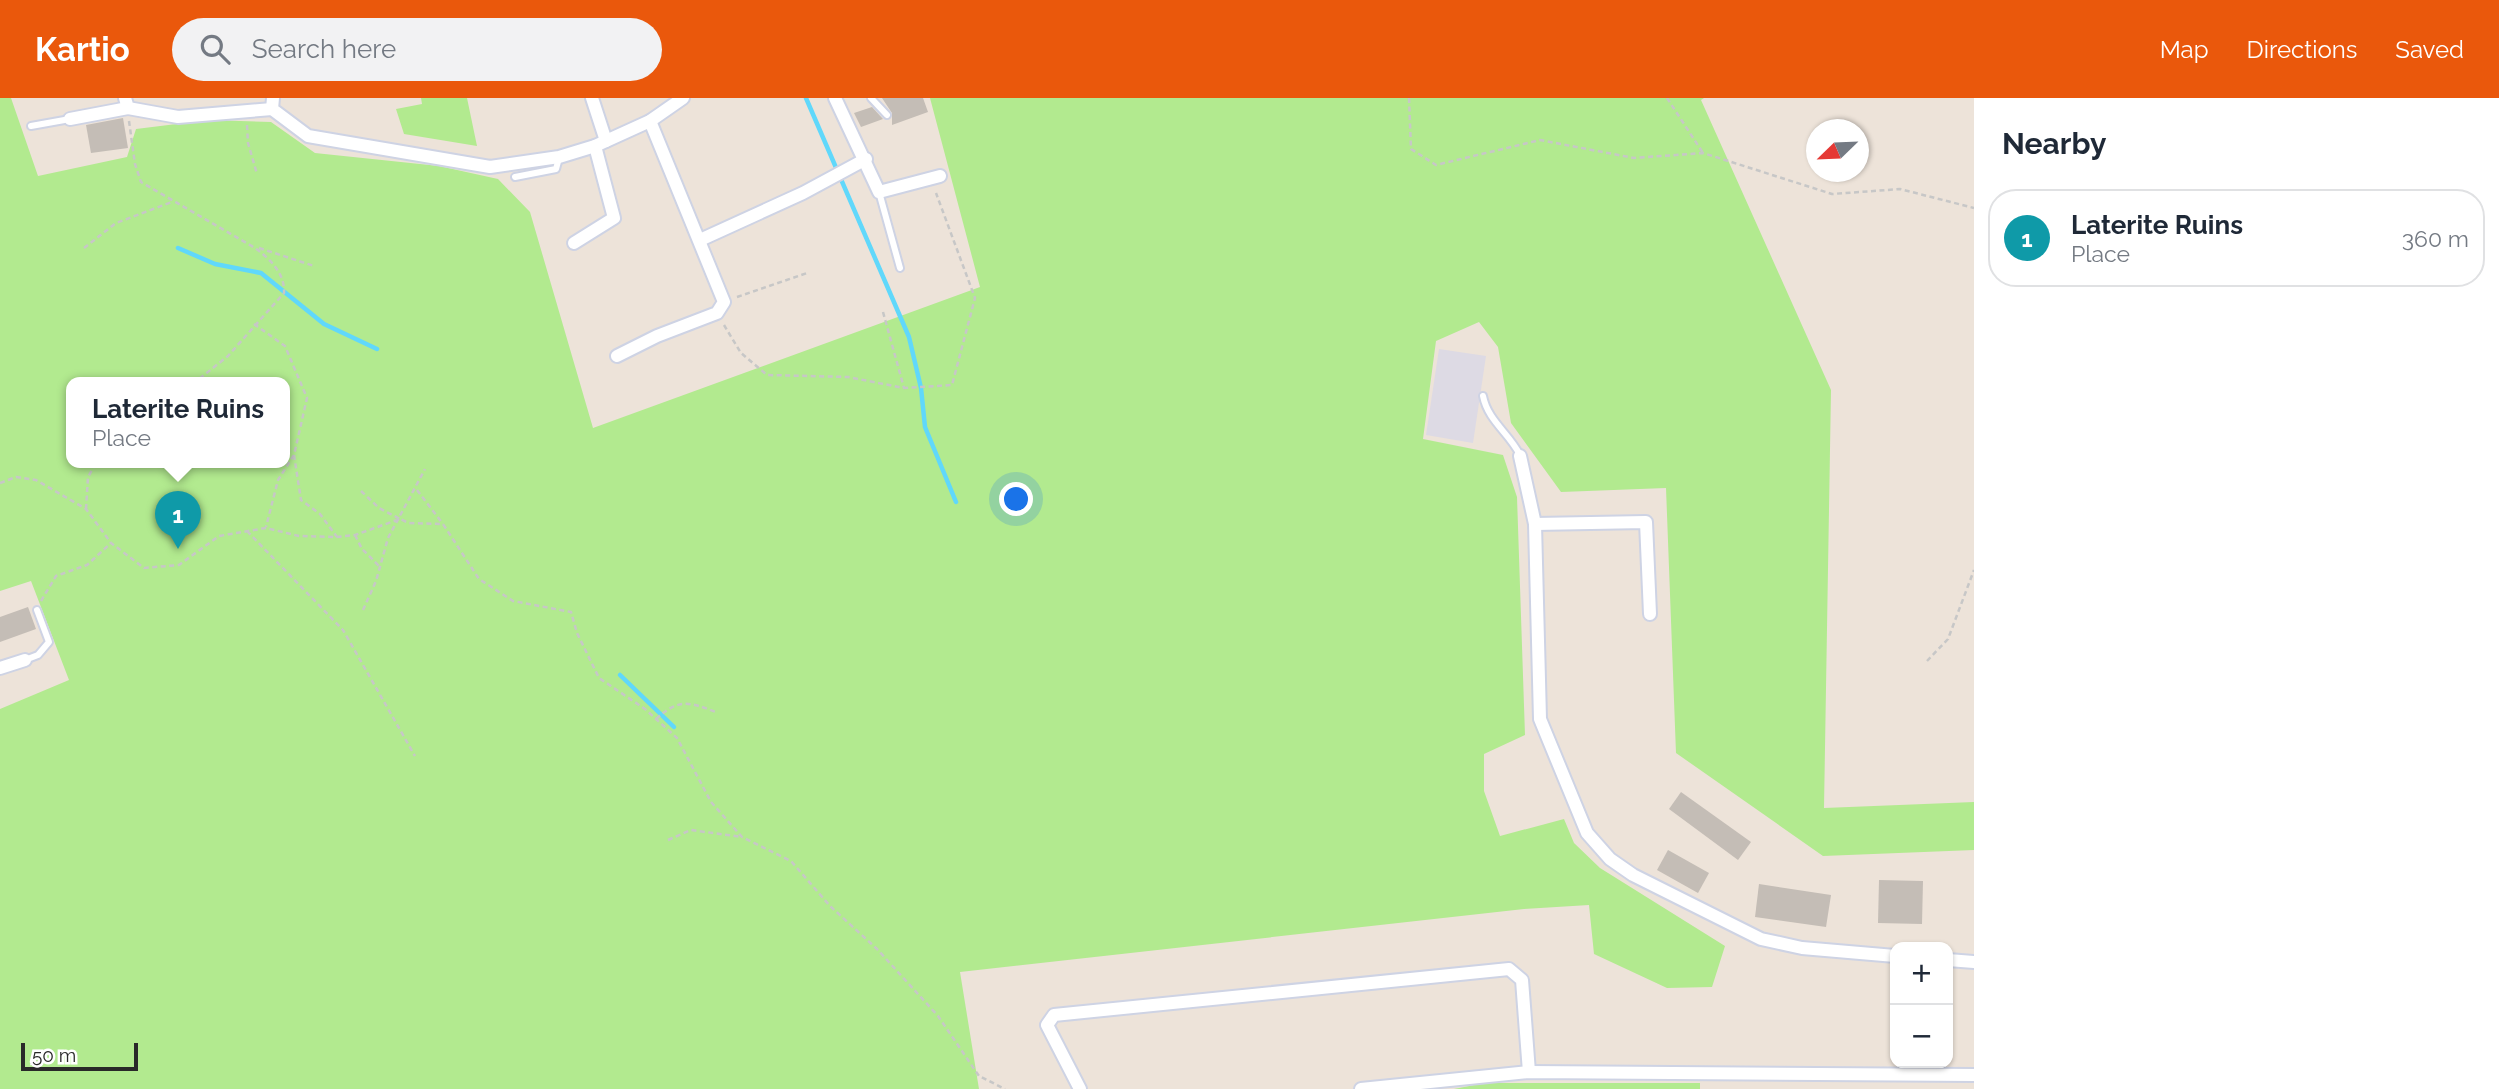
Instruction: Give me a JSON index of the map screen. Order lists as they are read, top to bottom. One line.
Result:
{"scale_bar":"50 m","north":"bottom left","page":{"header":"Kartio","search":"Search here","nav":["Map","Directions","Saved"],"heading":"Nearby","list":[{"mark":"1","name":"Laterite Ruins","note":"Place","value":"360 m"}],"popup":["Laterite Ruins","Place"],"pins":"1","map_buttons":["+","−"],"scale":"50 m"}}
